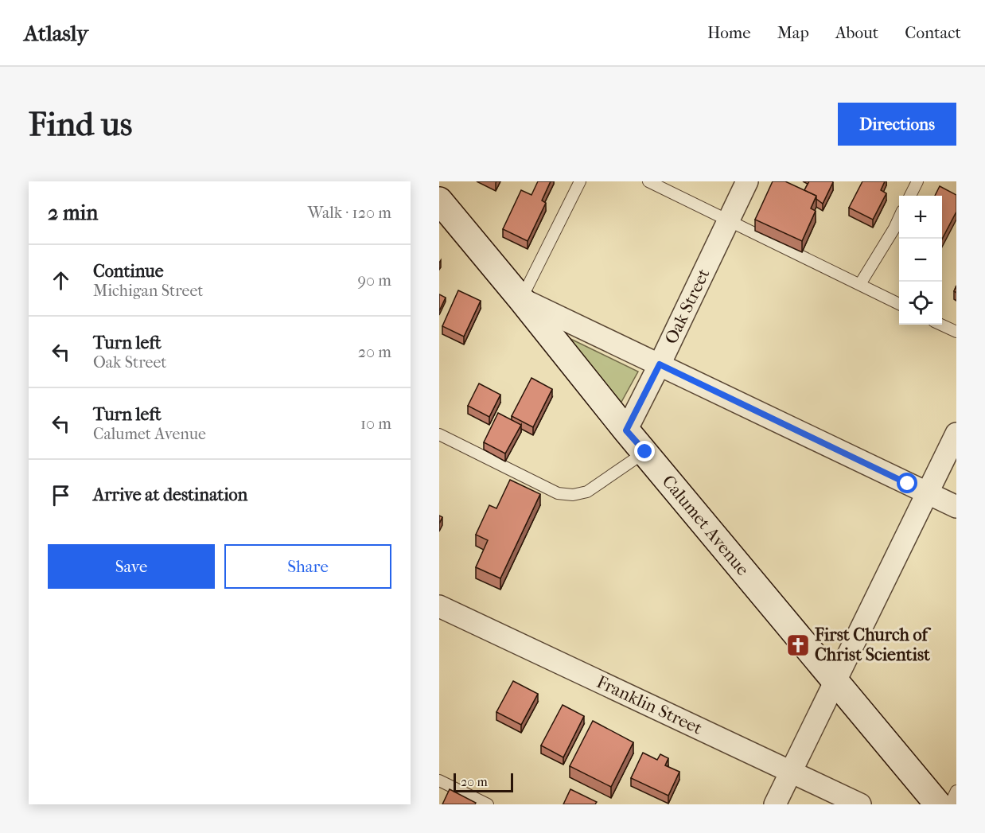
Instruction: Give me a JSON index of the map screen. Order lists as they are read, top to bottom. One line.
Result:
{"streets":{"main road":["Calumet Avenue"],"street":["Oak Street","Franklin Street"]},"crossings":[["Oak Street","Calumet Avenue"]],"places":{"church":["First Church of Christ Scientist"]},"scale_bar":"20 m","page":{"header":"Atlasly","nav":["Home","Map","About","Contact"],"buttons":["Directions",["Save","Share"]],"title":"Find us","heading":["2 min","Walk · 120 m"],"map_buttons":["+","−"],"list":[["Continue","Michigan Street","90 m"],["Turn left","Oak Street","20 m"],["Turn left","Calumet Avenue","10 m"],"Arrive at destination"],"scale":"20 m"}}
